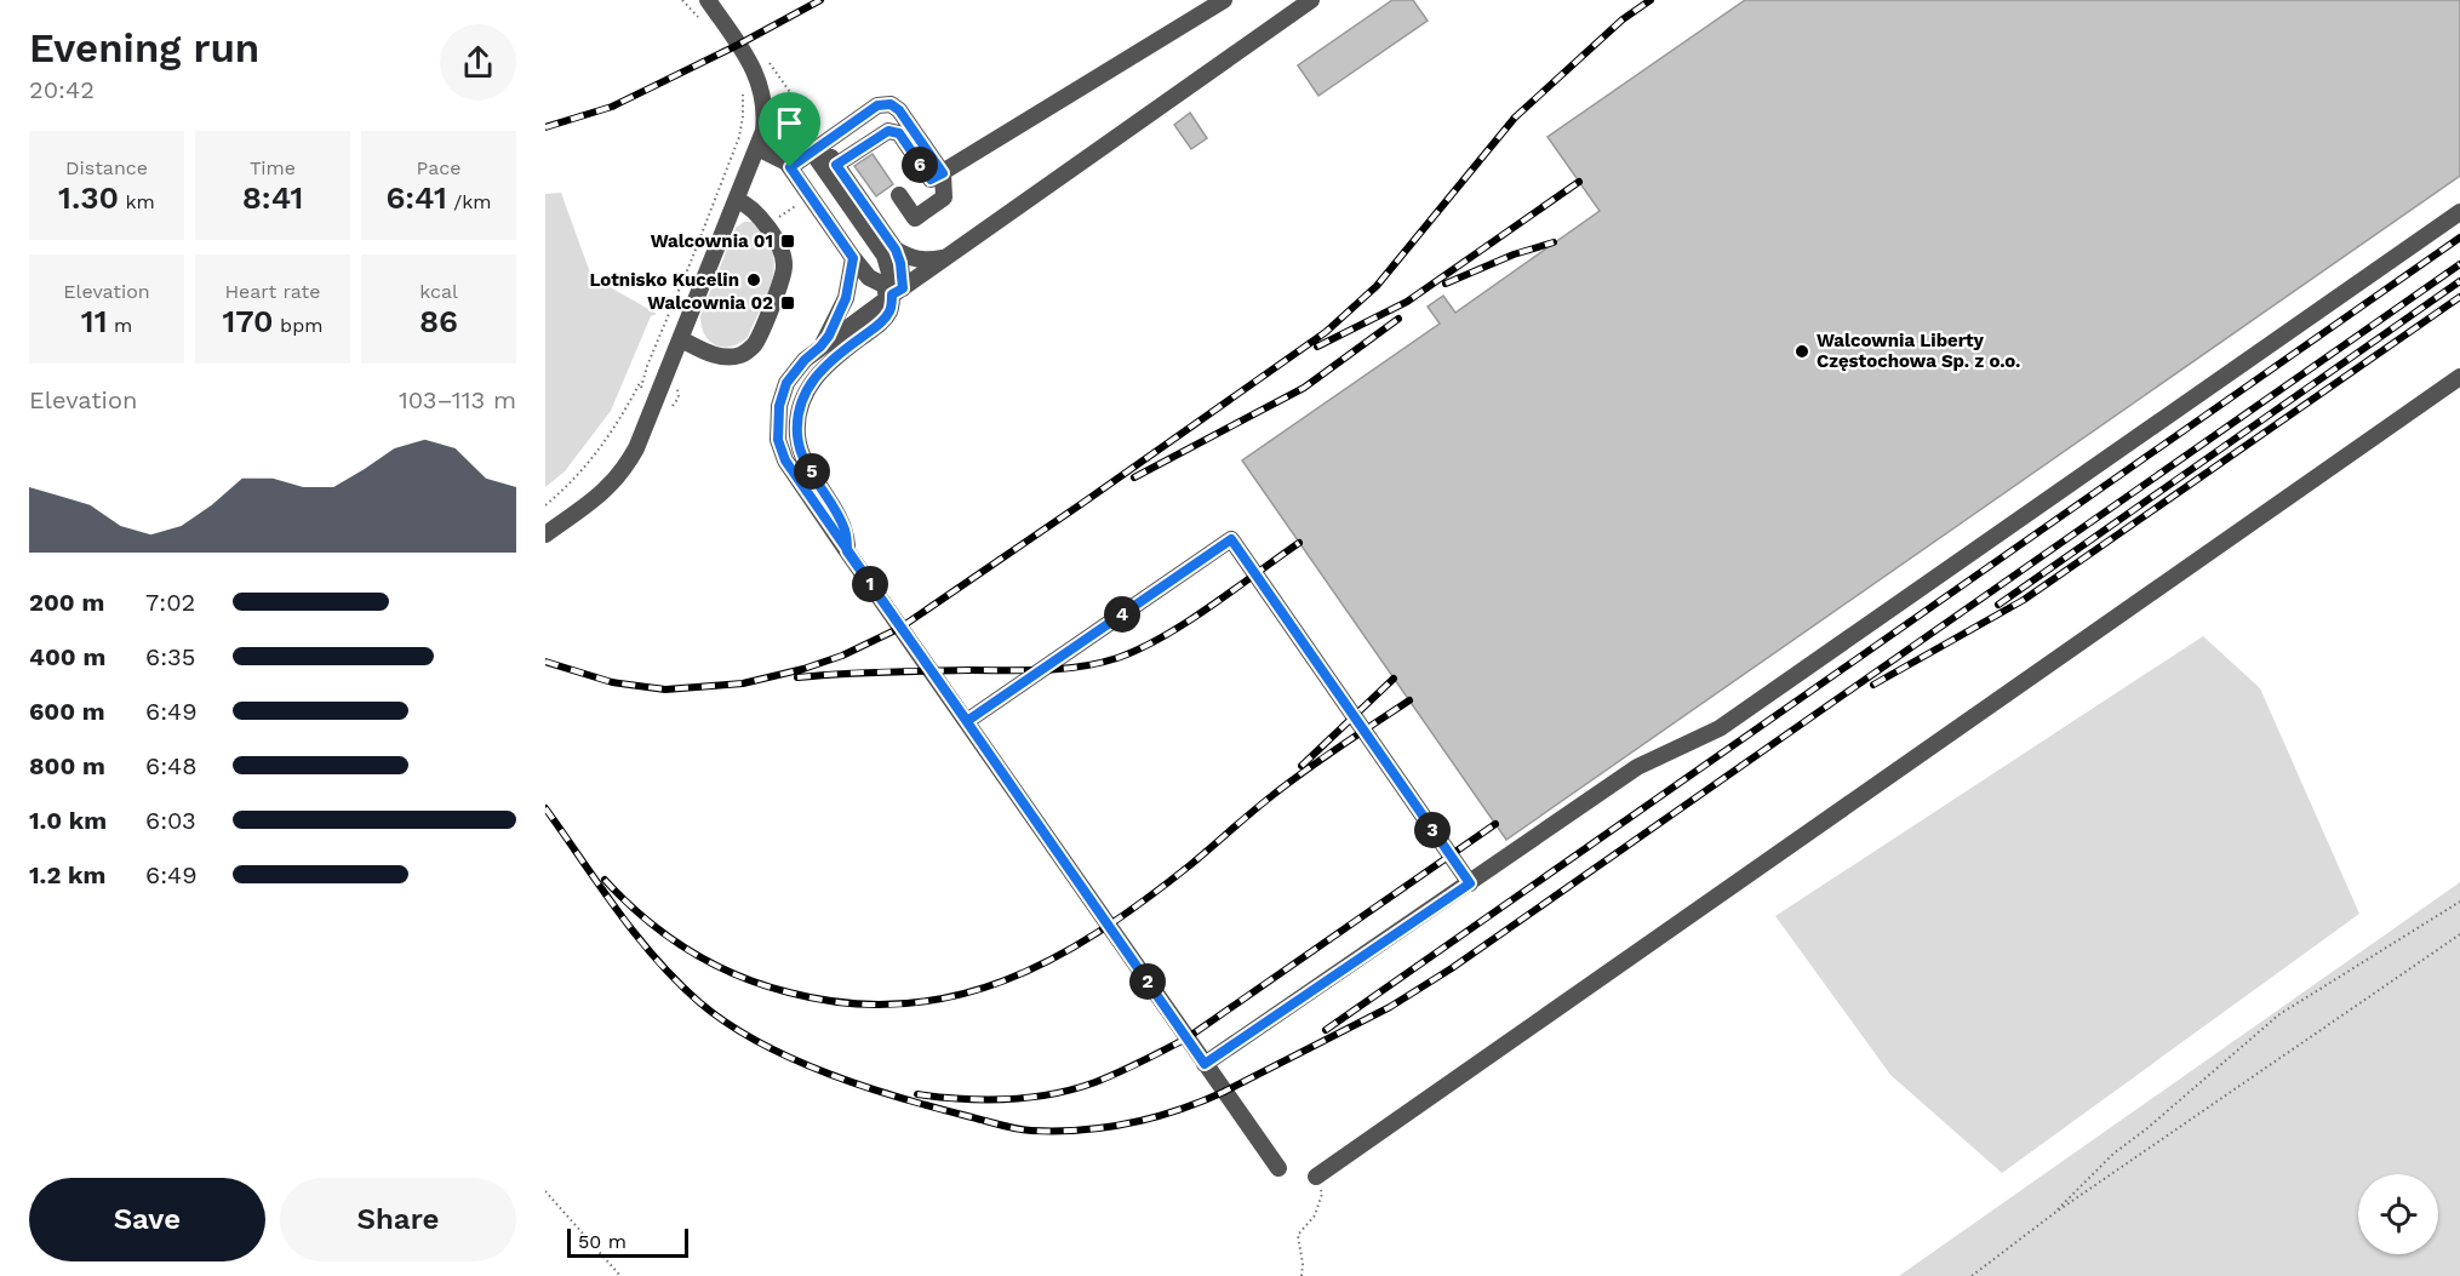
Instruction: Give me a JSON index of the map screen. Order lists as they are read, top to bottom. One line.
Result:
{"places":{"transit":["Walcownia 01","Walcownia 02"],"other":["Lotnisko Kucelin","Walcownia Liberty Częstochowa Sp. z o.o."]},"scale_bar":"50 m","page":{"heading":["Evening run","20:42"],"stats":[["Distance","1.30 km"],["Time","8:41"],["Pace","6:41 /km"],["Elevation","11 m"],["Heart rate","170 bpm"],["kcal","86"]],"pins":["6","5","1","4","3","2"],"chart":["Elevation","103–113 m"],"list":[{"name":"200 m","note":"7:02"},{"name":"400 m","note":"6:35"},{"name":"600 m","note":"6:49"},{"name":"800 m","note":"6:48"},{"name":"1.0 km","note":"6:03"},{"name":"1.2 km","note":"6:49"}],"buttons":["Save","Share"],"scale":"50 m"}}
